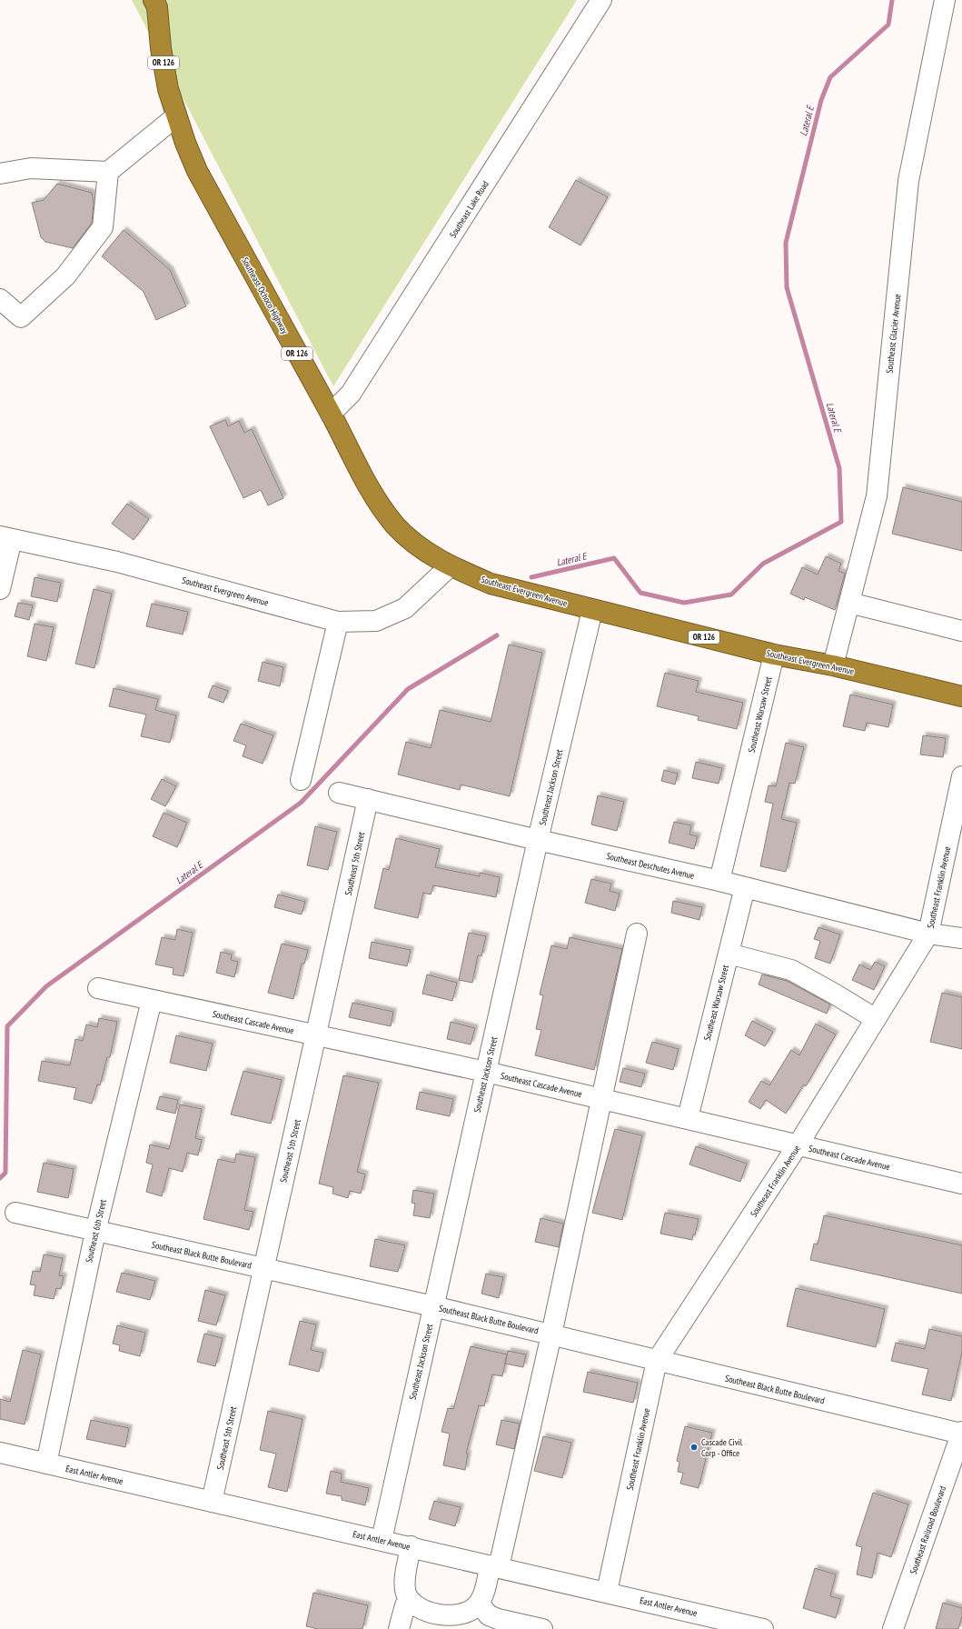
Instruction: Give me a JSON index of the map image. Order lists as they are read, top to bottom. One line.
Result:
{"streets":{"highway":["OR 126","Southeast Ochoco Highway","Southeast Evergreen Avenue"],"street":["Southeast Lake Road","Southeast Glacier Avenue","Southeast Warsaw Street","Southeast Jackson Street","Southeast 5th Street","Southeast Deschutes Avenue","Southeast Franklin Avenue","Southeast Cascade Avenue","Southeast 6th Street","Southeast Black Butte Boulevard","East Antler Avenue","Southeast Railroad Boulevard"]},"crossings":[["Southeast Lake Road","Southeast Ochoco Highway"],["Southeast Ochoco Highway","Southeast Evergreen Avenue"],["Southeast Glacier Avenue","Southeast Evergreen Avenue"],["Southeast Evergreen Avenue","Southeast Warsaw Street"],["Southeast Evergreen Avenue","Southeast Jackson Street"],["Southeast Warsaw Street","Southeast Deschutes Avenue"],["Southeast Warsaw Street","Southeast Cascade Avenue"],["Southeast Jackson Street","Southeast Deschutes Avenue"],["Southeast Jackson Street","Southeast Cascade Avenue"],["Southeast Jackson Street","Southeast Black Butte Boulevard"],["Southeast Jackson Street","East Antler Avenue"],["Southeast 5th Street","Southeast Deschutes Avenue"],["Southeast 5th Street","Southeast Cascade Avenue"],["Southeast 5th Street","Southeast Black Butte Boulevard"],["Southeast 5th Street","East Antler Avenue"],["Southeast Deschutes Avenue","Southeast Franklin Avenue"],["Southeast Franklin Avenue","Southeast Cascade Avenue"],["Southeast Franklin Avenue","Southeast Black Butte Boulevard"],["Southeast Franklin Avenue","East Antler Avenue"],["Southeast Cascade Avenue","Southeast 6th Street"],["Southeast 6th Street","Southeast Black Butte Boulevard"],["Southeast 6th Street","East Antler Avenue"],["Southeast Black Butte Boulevard","Southeast Railroad Boulevard"]],"water":["Lateral E"],"places":["Cascade Civil Corp - Office"]}
